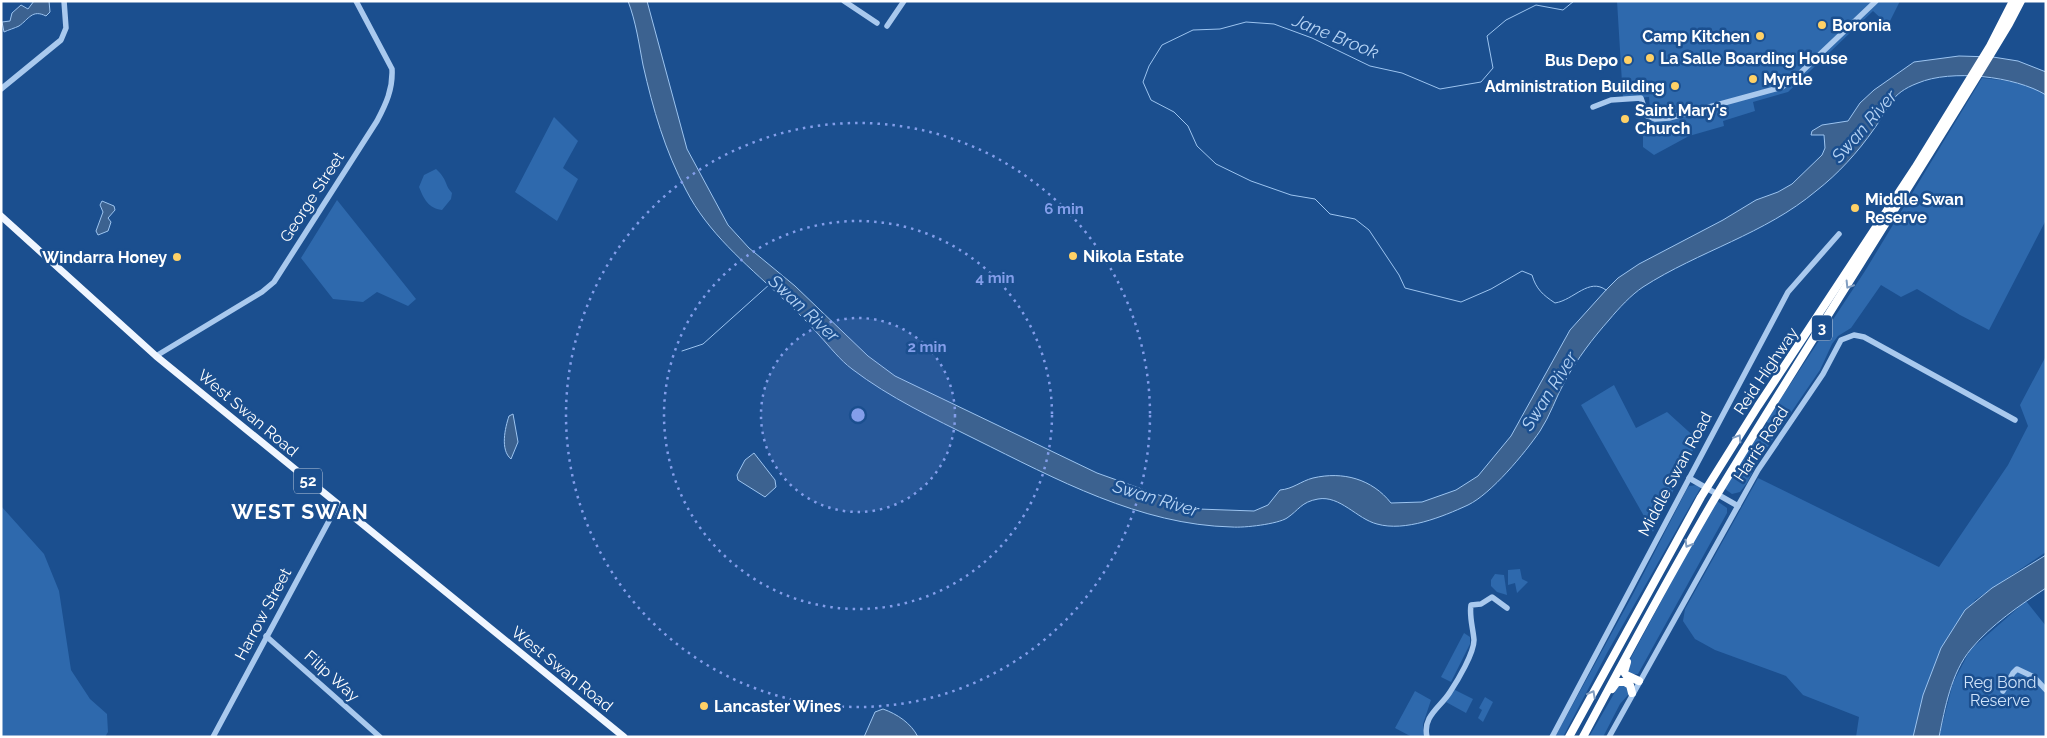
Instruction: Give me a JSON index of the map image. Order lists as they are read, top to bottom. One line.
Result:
{"streets":{"highway":["3","Reid Highway"],"main road":["West Swan Road","52"],"street":["George Street","Harris Road","Middle Swan Road","Harrow Street","Filip Way"]},"crossings":[["George Street","West Swan Road"],["West Swan Road","Harrow Street"],["Harrow Street","Filip Way"]],"districts":["WEST SWAN"],"water":["Jane Brook","Swan River"],"parks":["Reg Bond Reserve"],"places":["Boronia","Camp Kitchen","La Salle Boarding House","Bus Depo","Myrtle","Administration Building","Saint Mary's Church","Middle Swan Reserve","Nikola Estate","Windarra Honey","Lancaster Wines"],"rings":["6 min","4 min","2 min"]}
